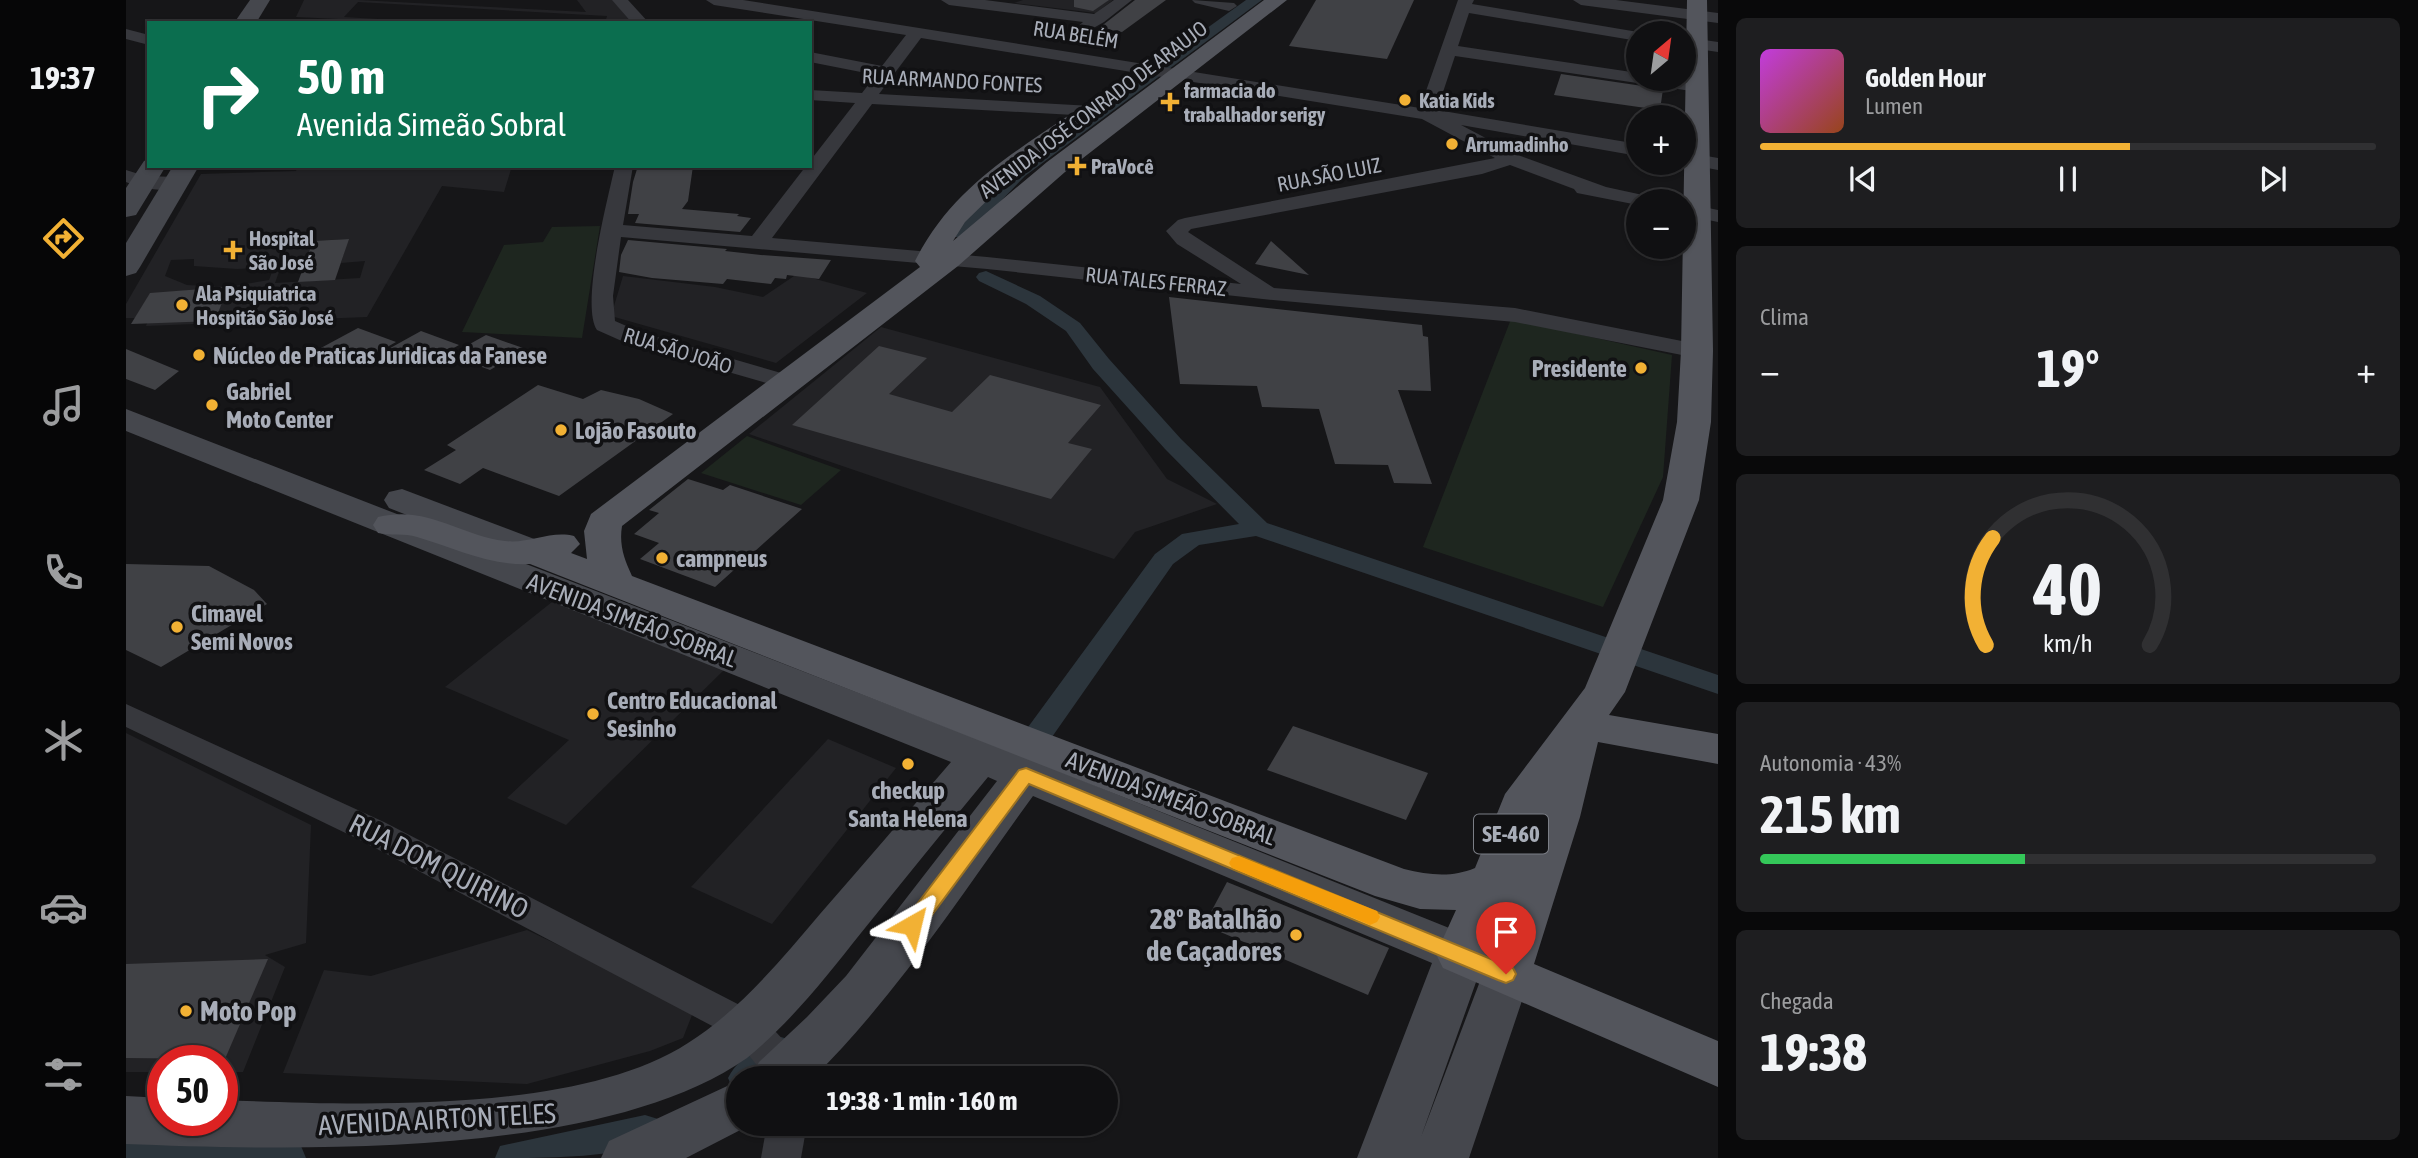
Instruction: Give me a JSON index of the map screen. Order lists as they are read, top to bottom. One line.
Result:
{"streets":{"main road":["AVENIDA JOSÉ CONRADO DE ARAUJO","AVENIDA SIMEÃO SOBRAL","SE-460","AVENIDA AIRTON TELES"],"street":["RUA BELÉM","RUA ARMANDO FONTES","RUA SÃO LUIZ","RUA TALES FERRAZ","RUA SÃO JOÃO","RUA DOM QUIRINO"]},"crossings":[["RUA BELÉM","AVENIDA JOSÉ CONRADO DE ARAUJO"],["RUA ARMANDO FONTES","AVENIDA JOSÉ CONRADO DE ARAUJO"],["AVENIDA JOSÉ CONRADO DE ARAUJO","RUA TALES FERRAZ"],["AVENIDA JOSÉ CONRADO DE ARAUJO","AVENIDA SIMEÃO SOBRAL"],["RUA SÃO LUIZ","RUA TALES FERRAZ"],["RUA TALES FERRAZ","RUA SÃO JOÃO"],["RUA TALES FERRAZ","AVENIDA SIMEÃO SOBRAL"],["RUA TALES FERRAZ","SE-460"],["RUA SÃO JOÃO","AVENIDA SIMEÃO SOBRAL"],["AVENIDA SIMEÃO SOBRAL","SE-460"],["AVENIDA SIMEÃO SOBRAL","AVENIDA AIRTON TELES"],["RUA DOM QUIRINO","AVENIDA AIRTON TELES"]],"places":{"other":["Katia Kids","Arrumadinho","Ala Psiquiatrica Hospitão São José","Núcleo de Praticas Juridicas da Fanese","Presidente","Gabriel Moto Center","Lojão Fasouto","campneus","Cimavel Semi Novos","Centro Educacional Sesinho","checkup Santa Helena","28º Batalhão de Caçadores","Moto Pop"],"health":["farmacia do trabalhador serigy","PraVocê","Hospital São José"]},"north":"top right","page":{"tabs":"19:37","map_buttons":["+","−"],"turn":["50 m","Avenida Simeão Sobral"],"song":["Golden Hour","Lumen"],"tile":["Clima",["Autonomia · 43%","215 km"],["Chegada","19:38"]],"heat":["−","19°","+"],"limit":"50","trip":"19:38 · 1 min · 160 m","gauge":["40","km/h"]}}
